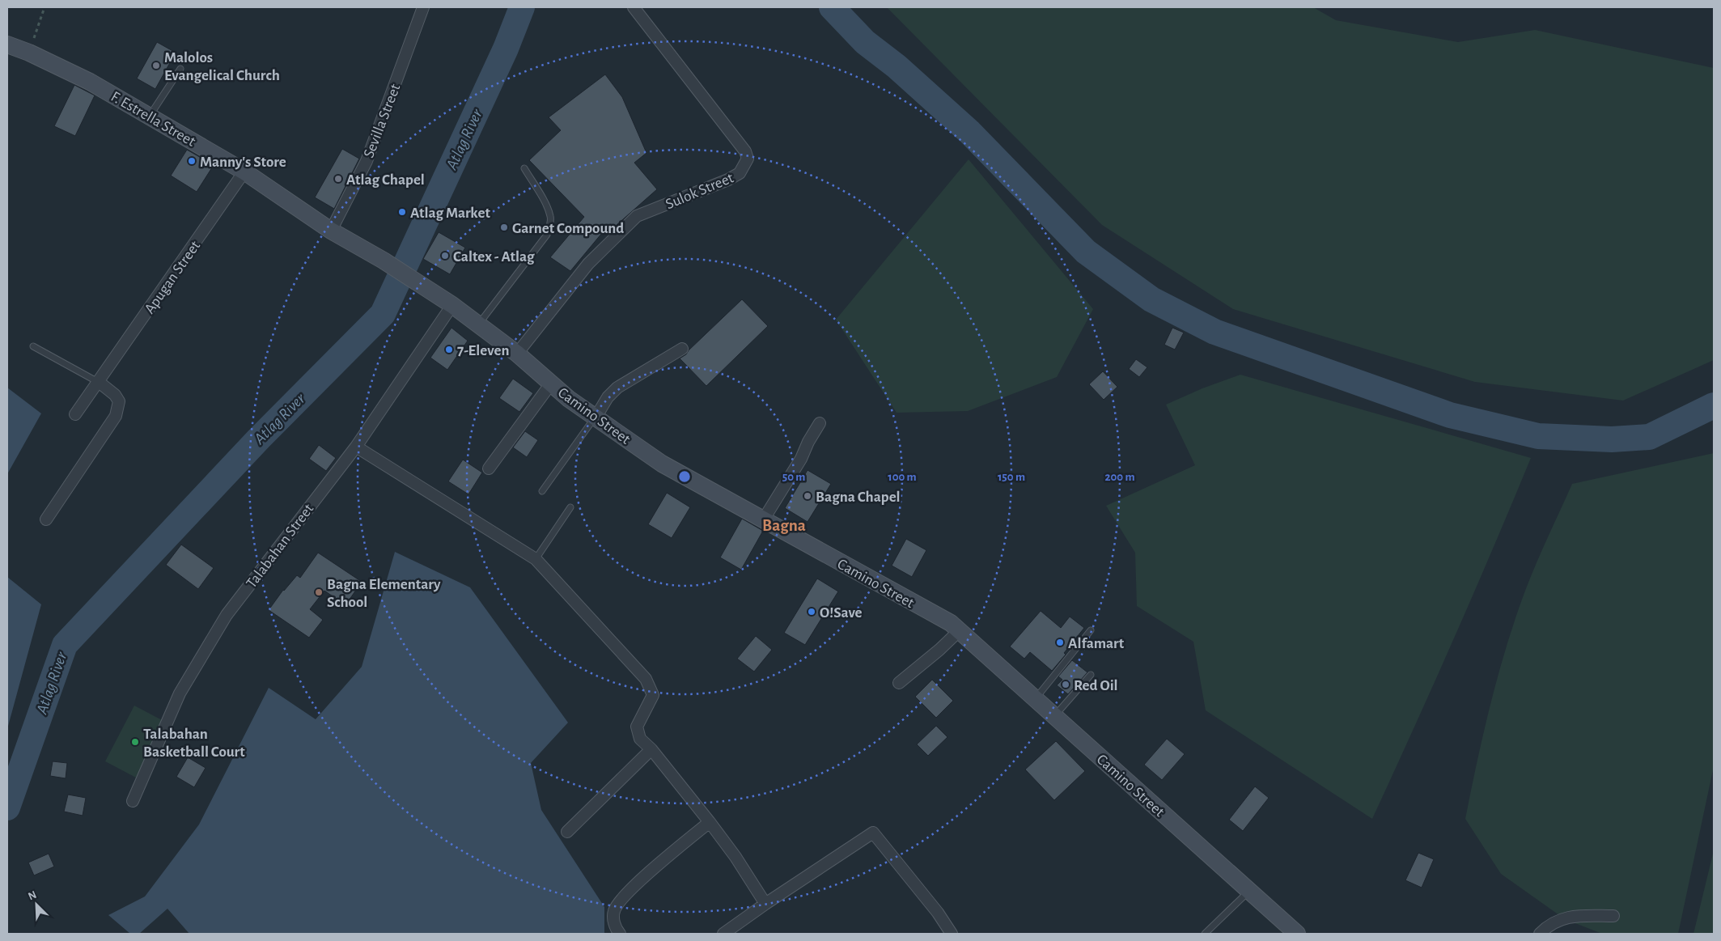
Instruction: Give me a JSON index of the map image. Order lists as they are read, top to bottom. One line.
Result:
{"streets":{"main road":["F. Estrella Street","Camino Street"],"street":["Sevilla Street","Sulok Street","Apugan Street","Talabahan Street"]},"crossings":[["F. Estrella Street","Sevilla Street"],["F. Estrella Street","Apugan Street"],["F. Estrella Street","Camino Street"],["Sulok Street","Camino Street"],["Camino Street","Talabahan Street"]],"districts":["Bagna"],"water":["Atlag River"],"places":["Malolos Evangelical Church","Manny's Store","Atlag Chapel","Atlag Market","Garnet Compound","Caltex - Atlag","7-Eleven","Bagna Chapel","Bagna Elementary School","O!Save","Alfamart","Red Oil","Talabahan Basketball Court"],"north":"top left","rings":["50 m","100 m","150 m","200 m"]}
